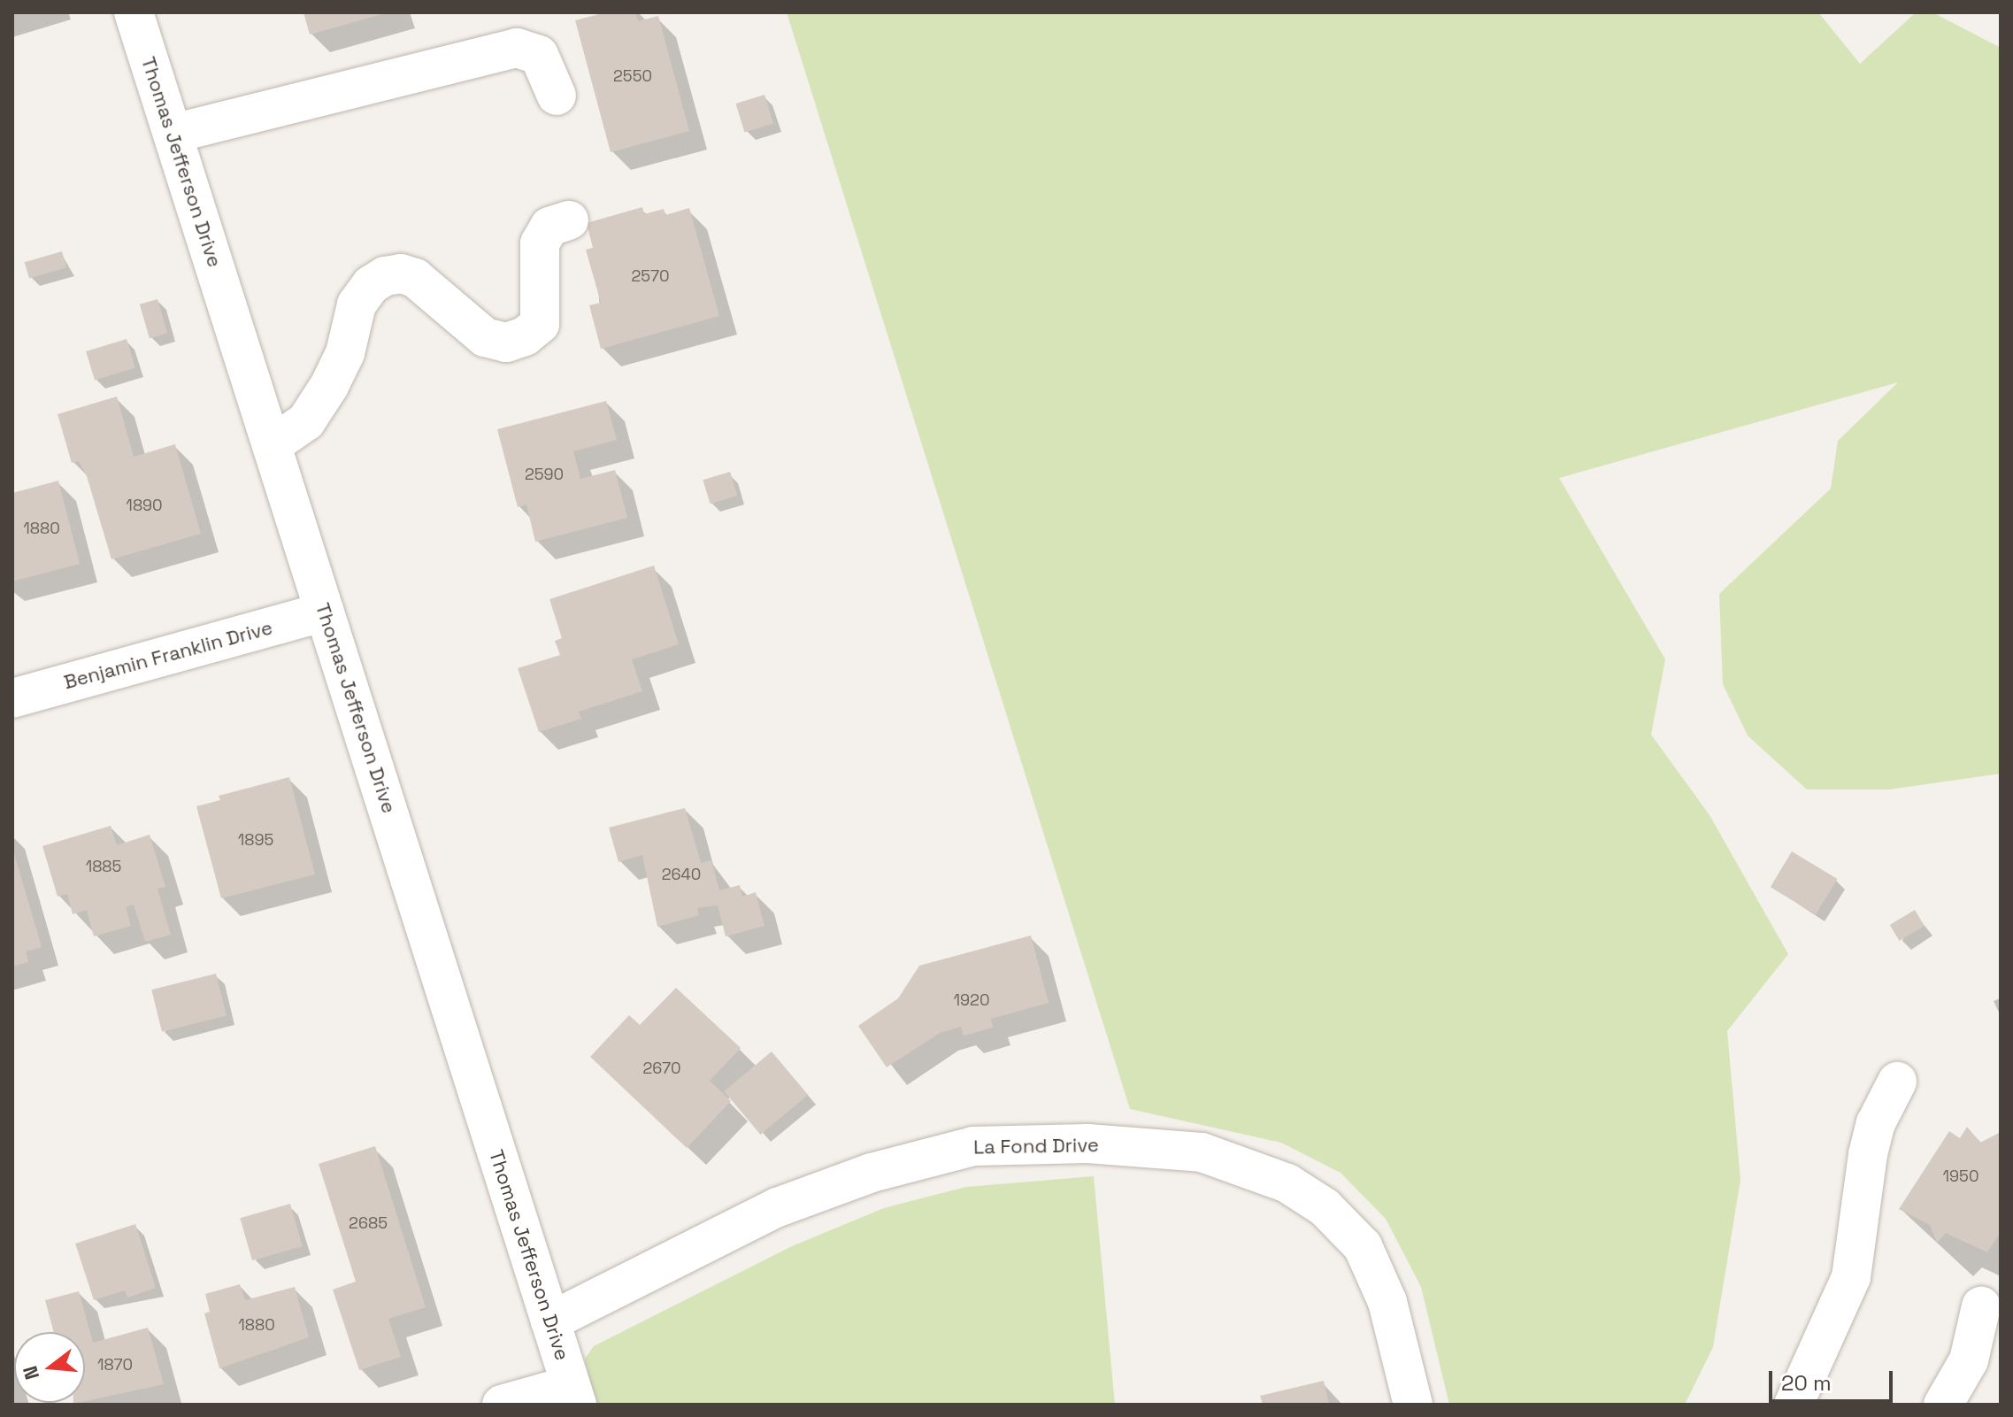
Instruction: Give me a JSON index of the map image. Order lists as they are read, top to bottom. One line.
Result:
{"streets":{"street":["Thomas Jefferson Drive","Benjamin Franklin Drive","La Fond Drive"]},"crossings":[["Thomas Jefferson Drive","Benjamin Franklin Drive"],["Thomas Jefferson Drive","La Fond Drive"]],"house_numbers":["2550","2570","2590","1890","1880","1895","1885","2640","1920","2670","1950","2685","1880","1870"],"scale_bar":"20 m","north":"left"}
